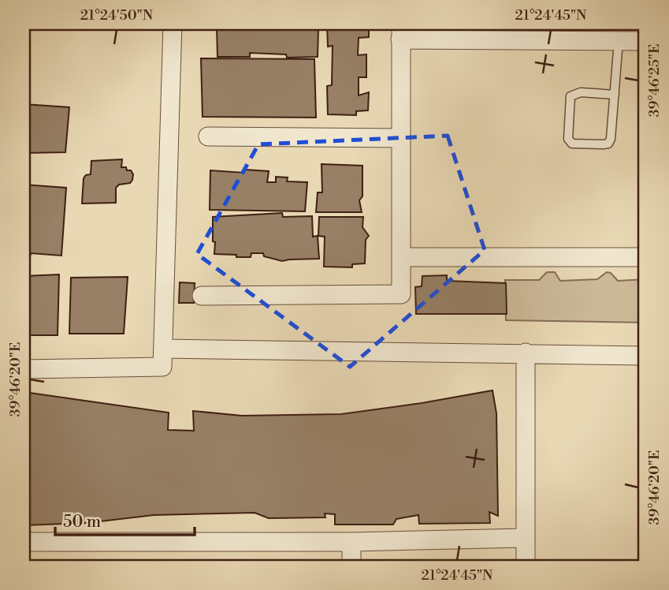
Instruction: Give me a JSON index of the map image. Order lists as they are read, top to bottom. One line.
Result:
{"scale_bar":"50 m","coordinates":["21°24'50\"N","21°24'45\"N","39°46'25\"E","39°46'20\"E"]}
